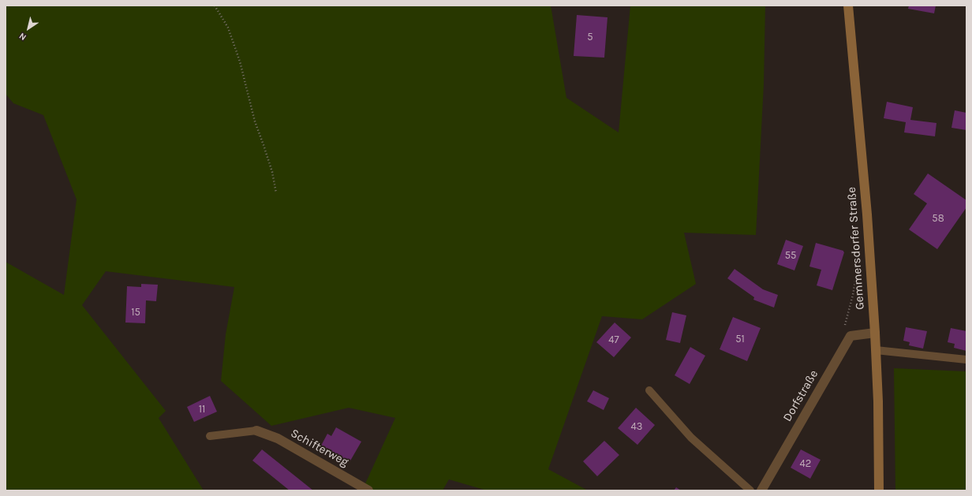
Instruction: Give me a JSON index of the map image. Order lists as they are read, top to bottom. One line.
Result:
{"streets":{"main road":["Gemmersdorfer Straße"],"street":["Dorfstraße","Schifterweg"]},"crossings":[["Gemmersdorfer Straße","Dorfstraße"]],"house_numbers":["5","58","55","15","51","47","11","43","42"],"north":"bottom left"}
